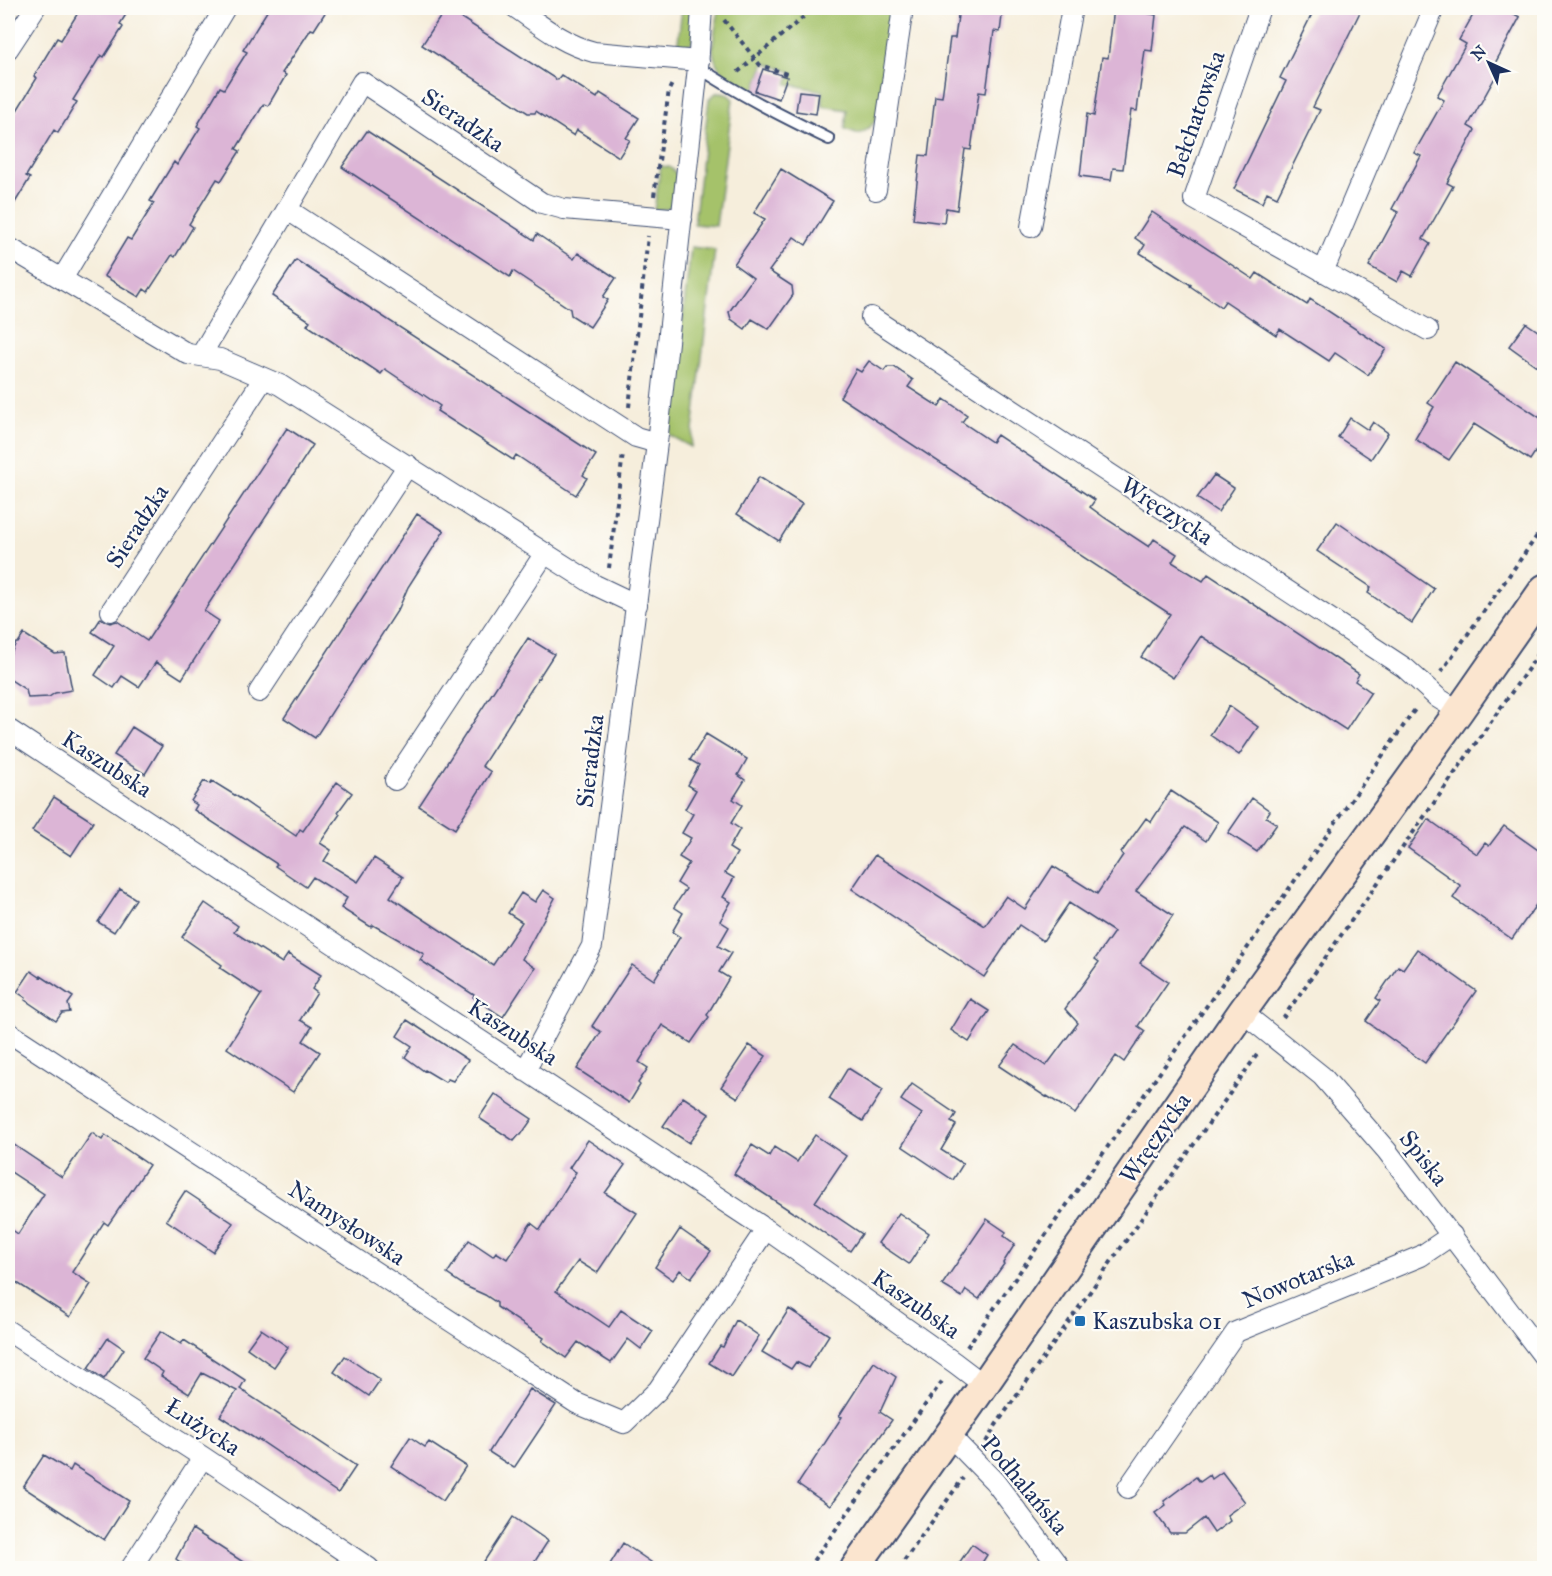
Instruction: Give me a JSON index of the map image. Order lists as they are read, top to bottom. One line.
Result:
{"streets":{"main road":["Wręczycka"],"street":["Bełchatowska","Sieradzka","Kaszubska","Spiska","Namysłowska","Nowotarska","Łużycka","Podhalańska"]},"crossings":[["Sieradzka","Kaszubska"],["Wręczycka","Kaszubska"],["Wręczycka","Spiska"],["Wręczycka","Podhalańska"],["Kaszubska","Namysłowska"],["Spiska","Nowotarska"]],"places":{"transit":["Kaszubska 01"]},"north":"top left"}
